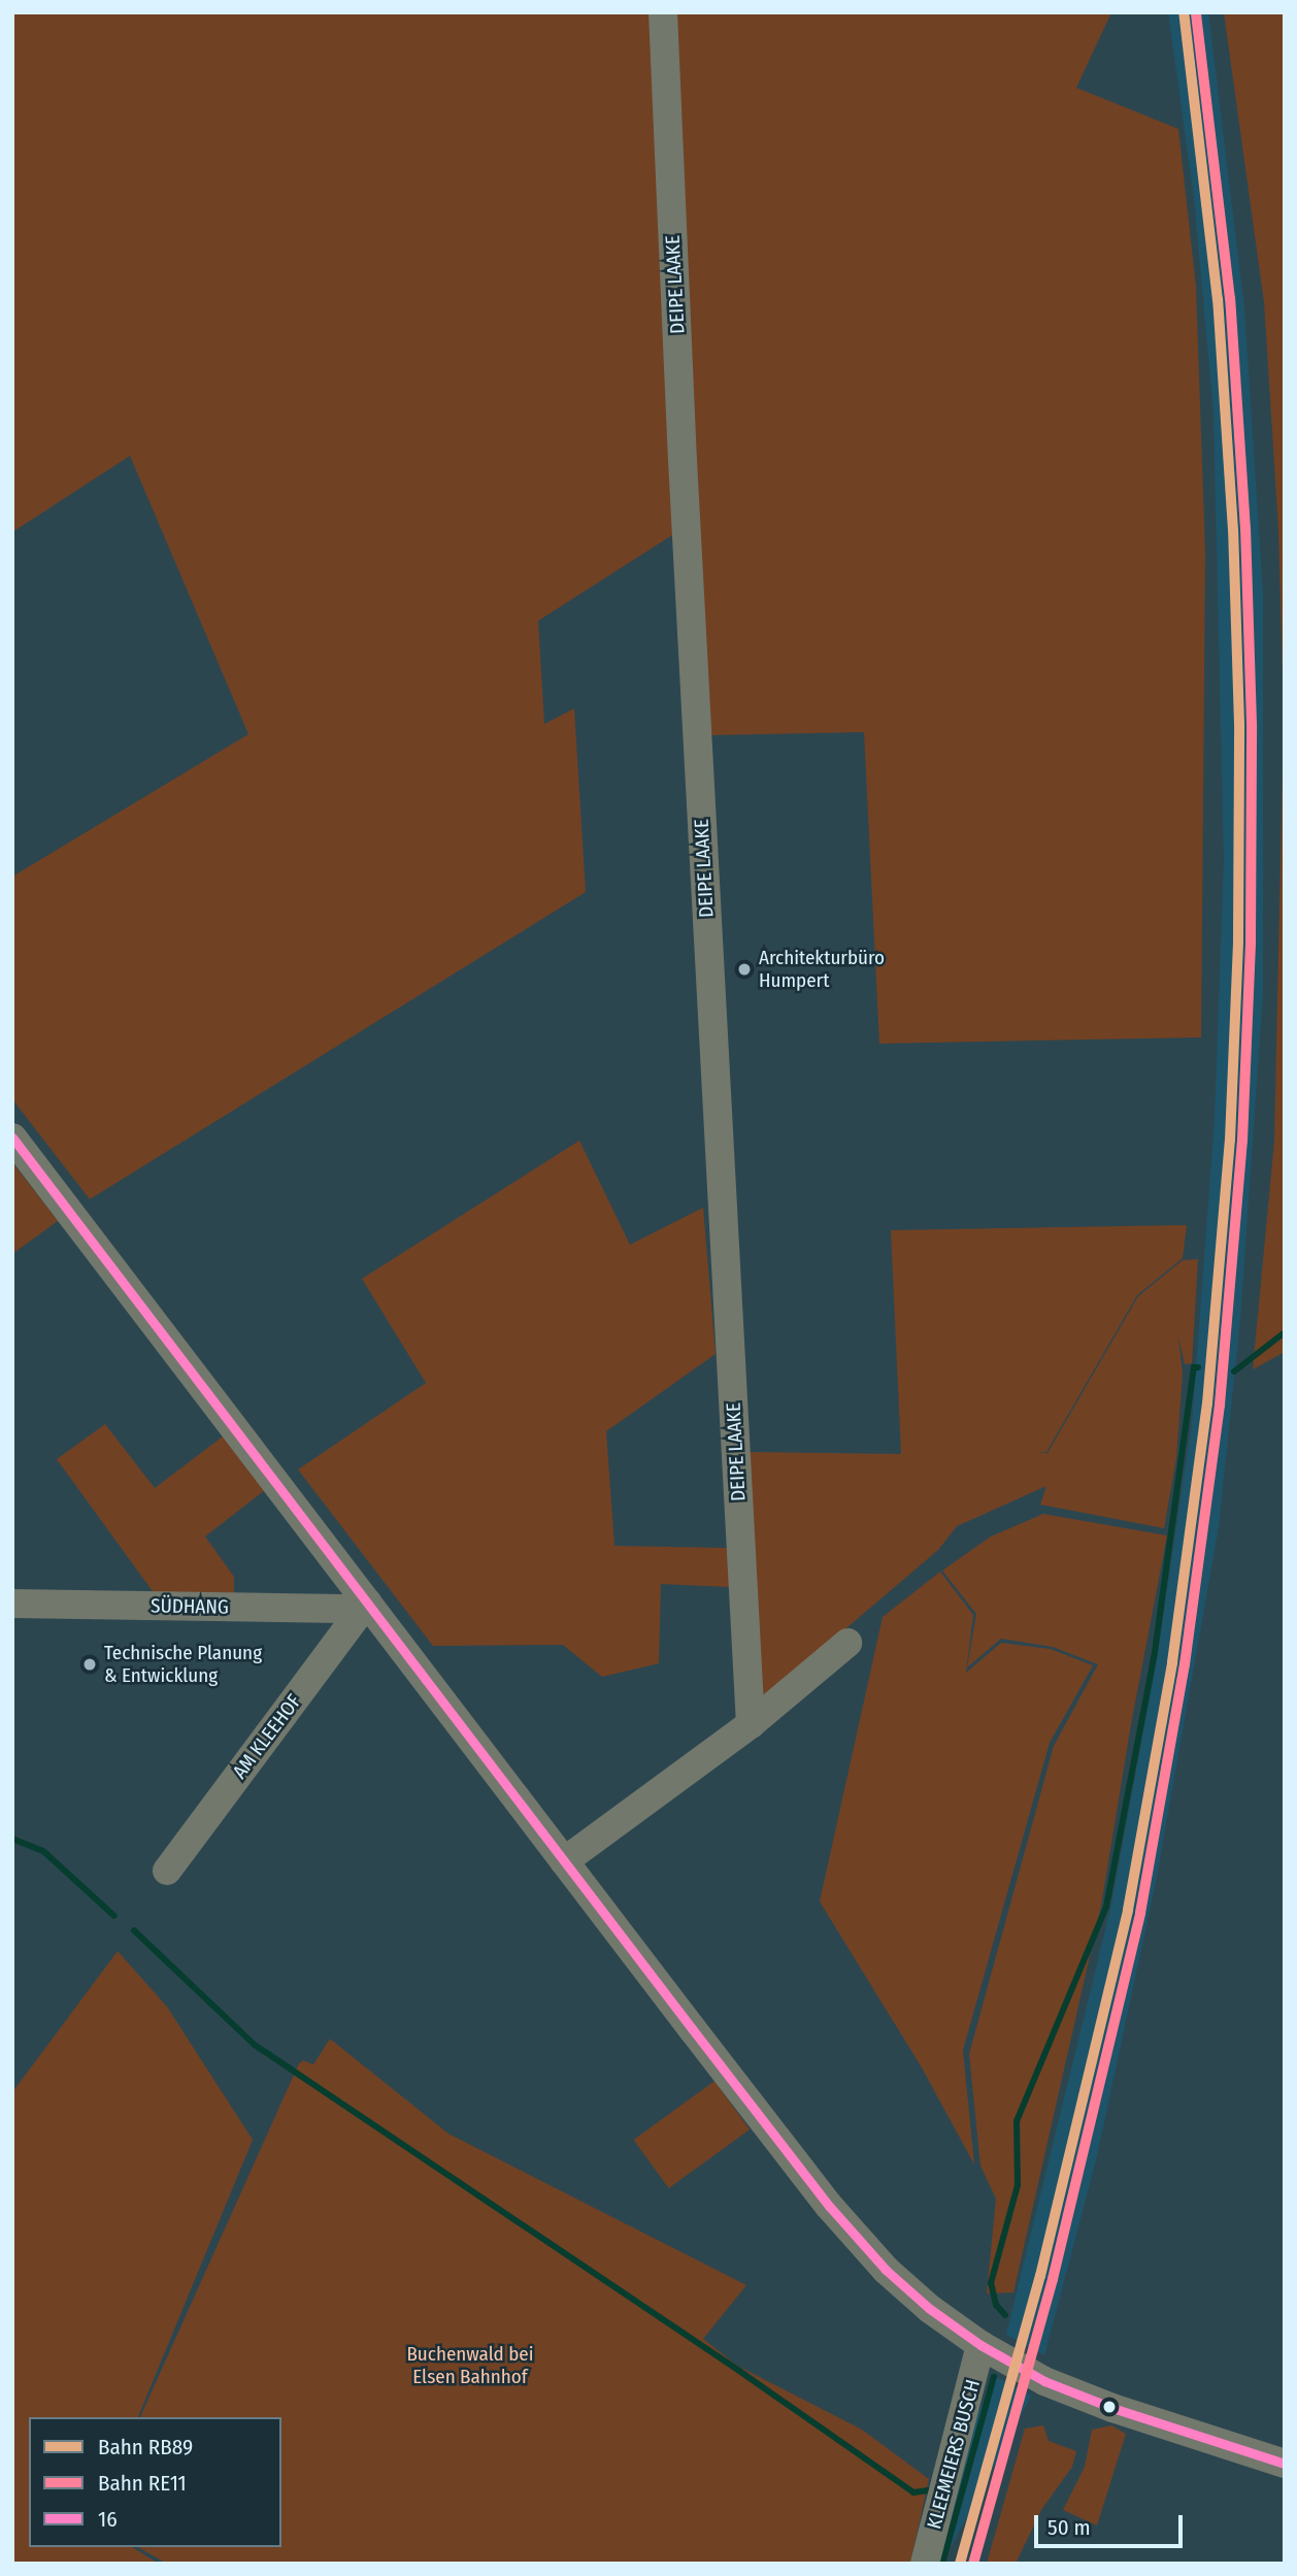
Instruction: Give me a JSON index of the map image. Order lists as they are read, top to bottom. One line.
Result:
{"streets":{"street":["DEIPE LAAKE","SÜDHANG","AM KLEEHOF","KLEEMEIERS BUSCH"]},"crossings":[["SÜDHANG","AM KLEEHOF"]],"parks":["Buchenwald bei Elsen Bahnhof"],"places":["Architekturbüro Humpert","Technische Planung & Entwicklung"],"lines":["rail line RB89","rail line RE11","transit line 16"],"legend":["Bahn RB89","Bahn RE11","16"],"scale_bar":"50 m"}
